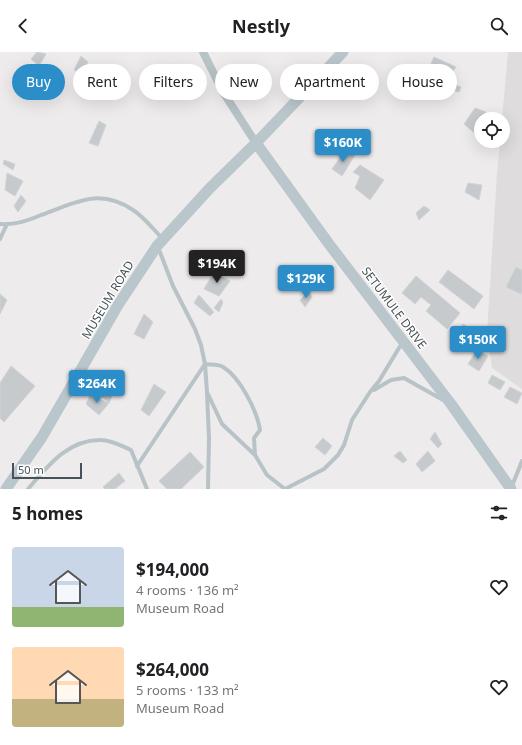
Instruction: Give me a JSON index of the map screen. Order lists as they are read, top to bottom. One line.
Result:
{"streets":{"street":["MUSEUM ROAD","SETUMULE DRIVE"]},"crossings":[["MUSEUM ROAD","SETUMULE DRIVE"]],"scale_bar":"50 m","page":{"header":"Nestly","chip":["Buy","Rent","Filters","New","Apartment","House"],"price":["$160K","$194K","$129K","$150K","$264K"],"scale":"50 m","heading":"5 homes","list":[{"name":"$194,000","note":"4 rooms · 136 m² · Museum Road"},{"name":"$264,000","note":"5 rooms · 133 m² · Museum Road"}]}}
